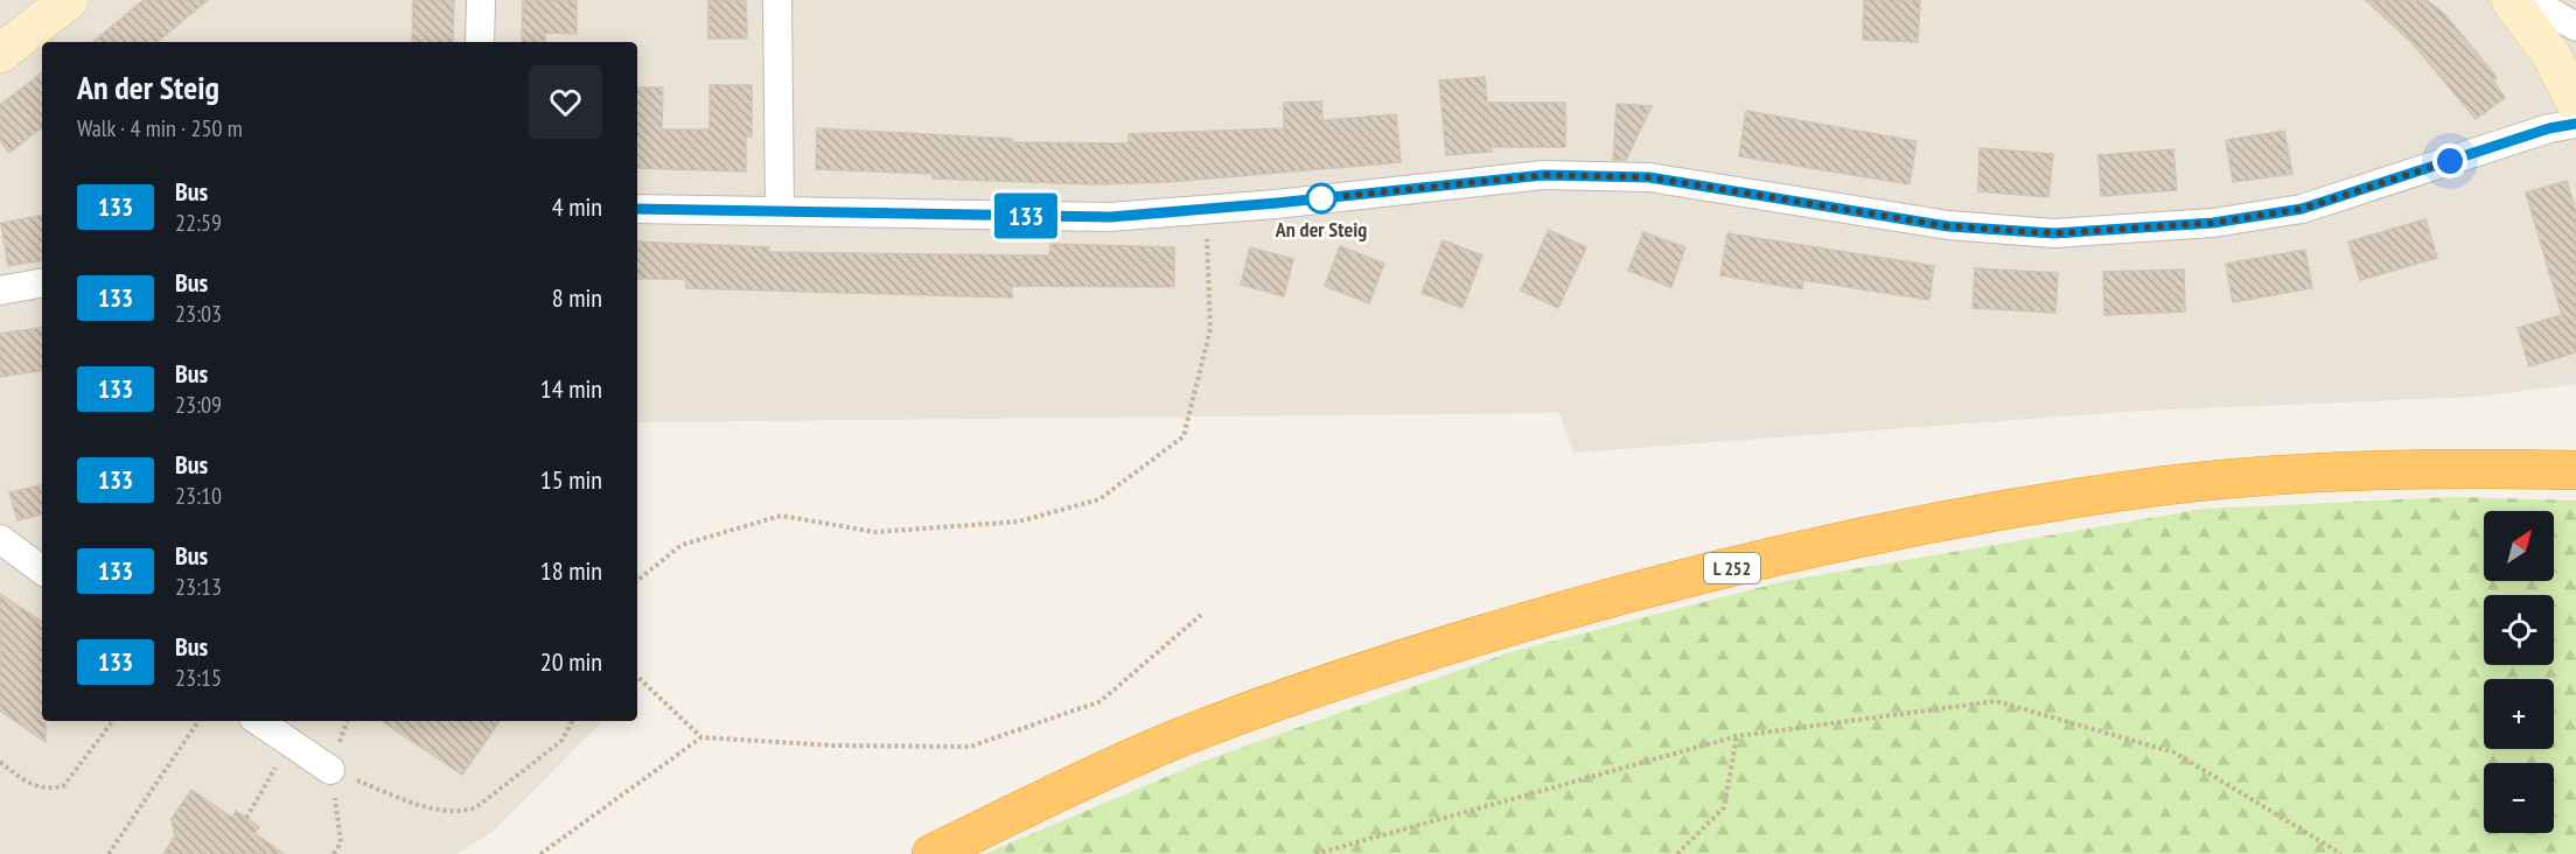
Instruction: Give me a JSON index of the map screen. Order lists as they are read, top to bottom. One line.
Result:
{"streets":{"highway":["L 252"]},"places":["An der Steig"],"lines":["bus line 133"],"north":"top right","page":{"on_map":"133","heading":["An der Steig","Walk · 4 min · 250 m"],"list":[{"mark":"133","name":"Bus","note":"22:59","value":"4 min"},{"mark":"133","name":"Bus","note":"23:03","value":"8 min"},{"mark":"133","name":"Bus","note":"23:09","value":"14 min"},{"mark":"133","name":"Bus","note":"23:10","value":"15 min"},{"mark":"133","name":"Bus","note":"23:13","value":"18 min"},{"mark":"133","name":"Bus","note":"23:15","value":"20 min"}],"map_buttons":["+","−"]}}
